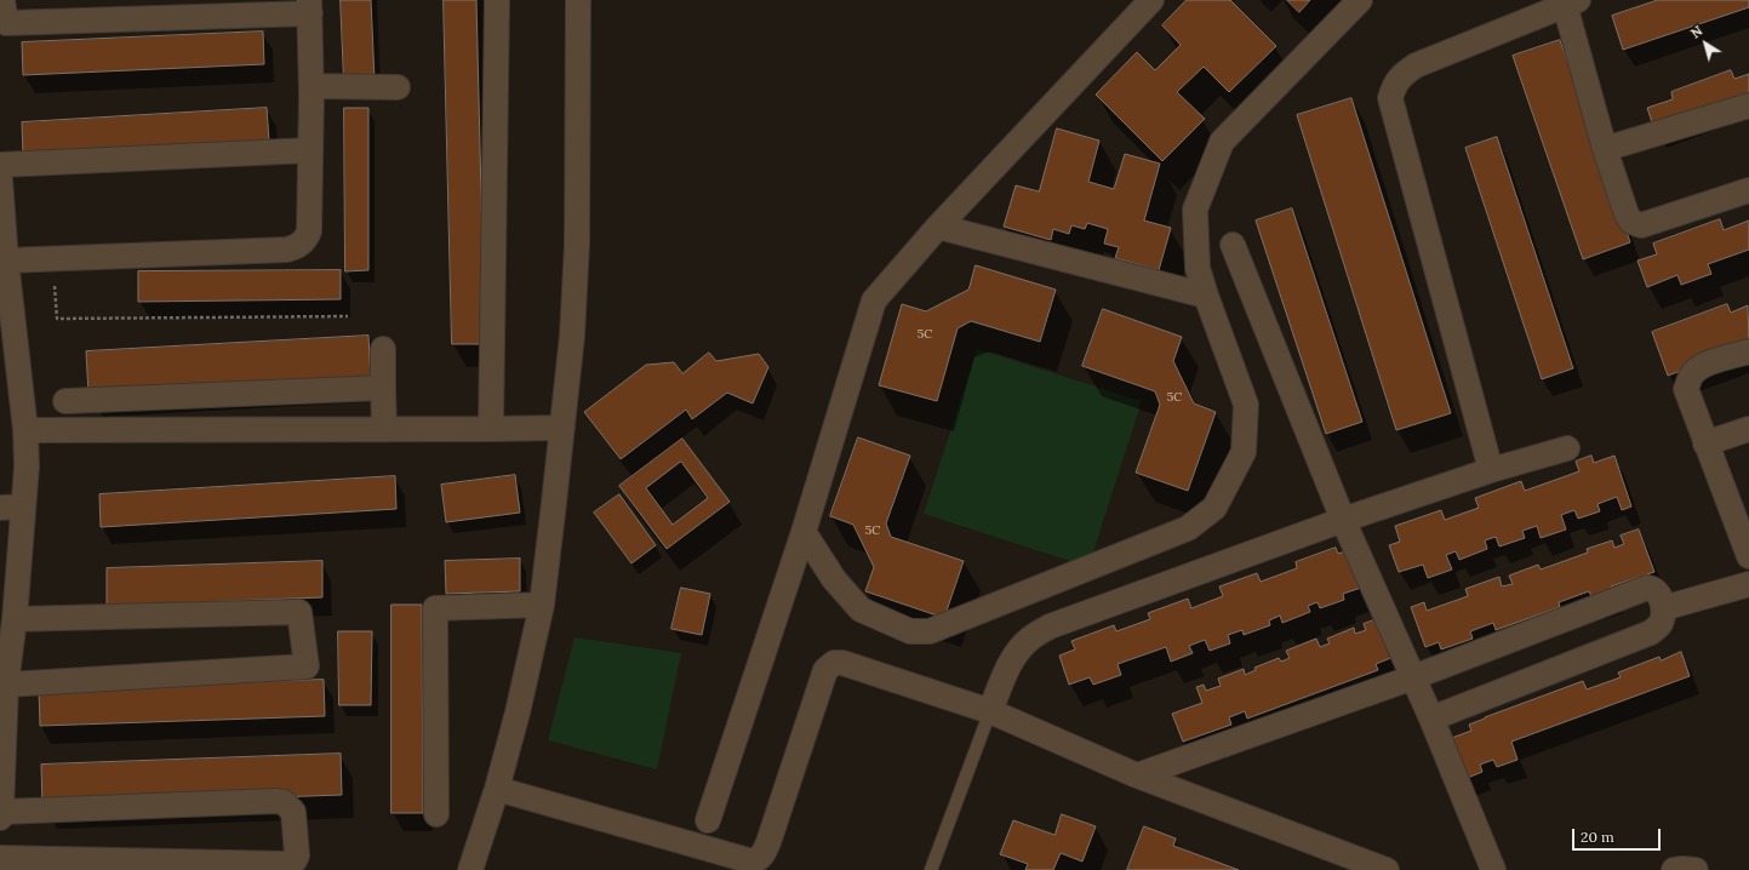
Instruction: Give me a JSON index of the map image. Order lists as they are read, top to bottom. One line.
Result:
{"house_numbers":["5C","5C","5C"],"scale_bar":"20 m","north":"top left"}
